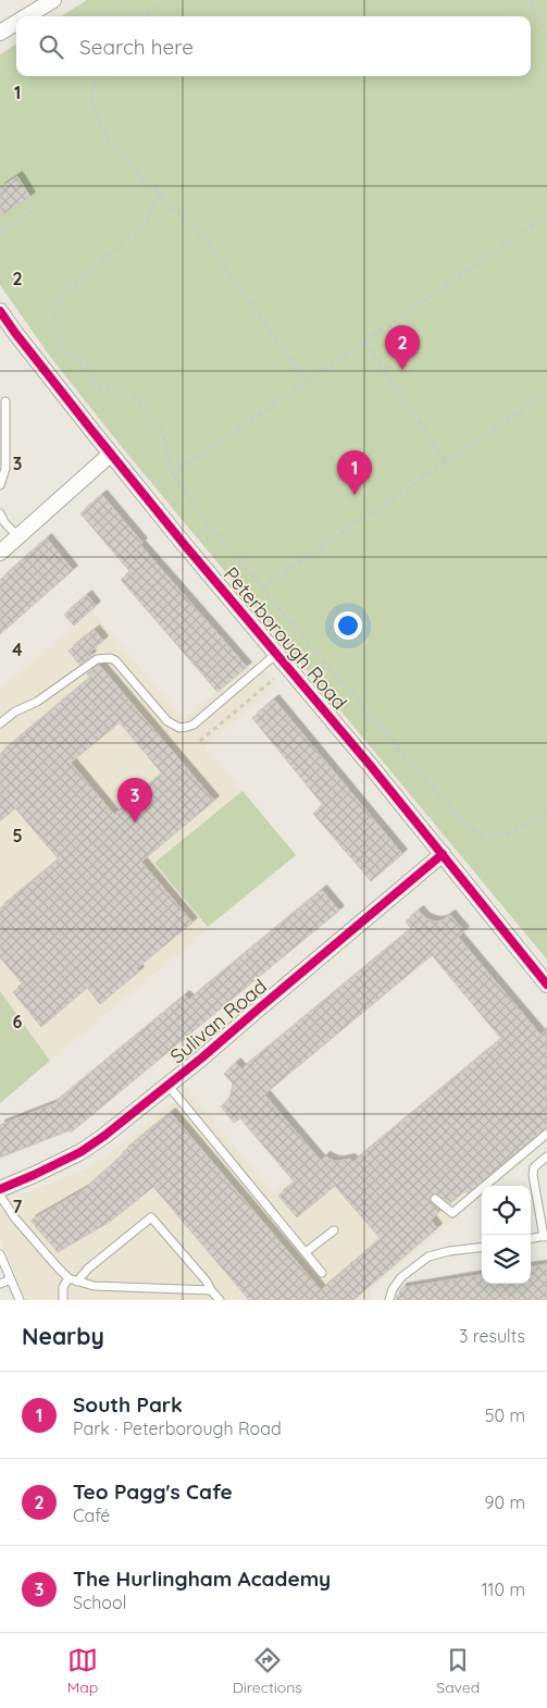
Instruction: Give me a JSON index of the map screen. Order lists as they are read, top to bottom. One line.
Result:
{"streets":{"street":["Peterborough Road","Sulivan Road"]},"crossings":[["Peterborough Road","Sulivan Road"]],"page":{"search":"Search here","pins":["2","1","3"],"heading":["Nearby","3 results"],"list":[{"mark":"1","name":"South Park","note":"Park · Peterborough Road","value":"50 m"},{"mark":"2","name":"Teo Pagg's Cafe","note":"Café","value":"90 m"},{"mark":"3","name":"The Hurlingham Academy","note":"School","value":"110 m"}],"nav":["Map","Directions","Saved"]},"grid":{"rows":["1","2","3","4","5","6","7"]}}
